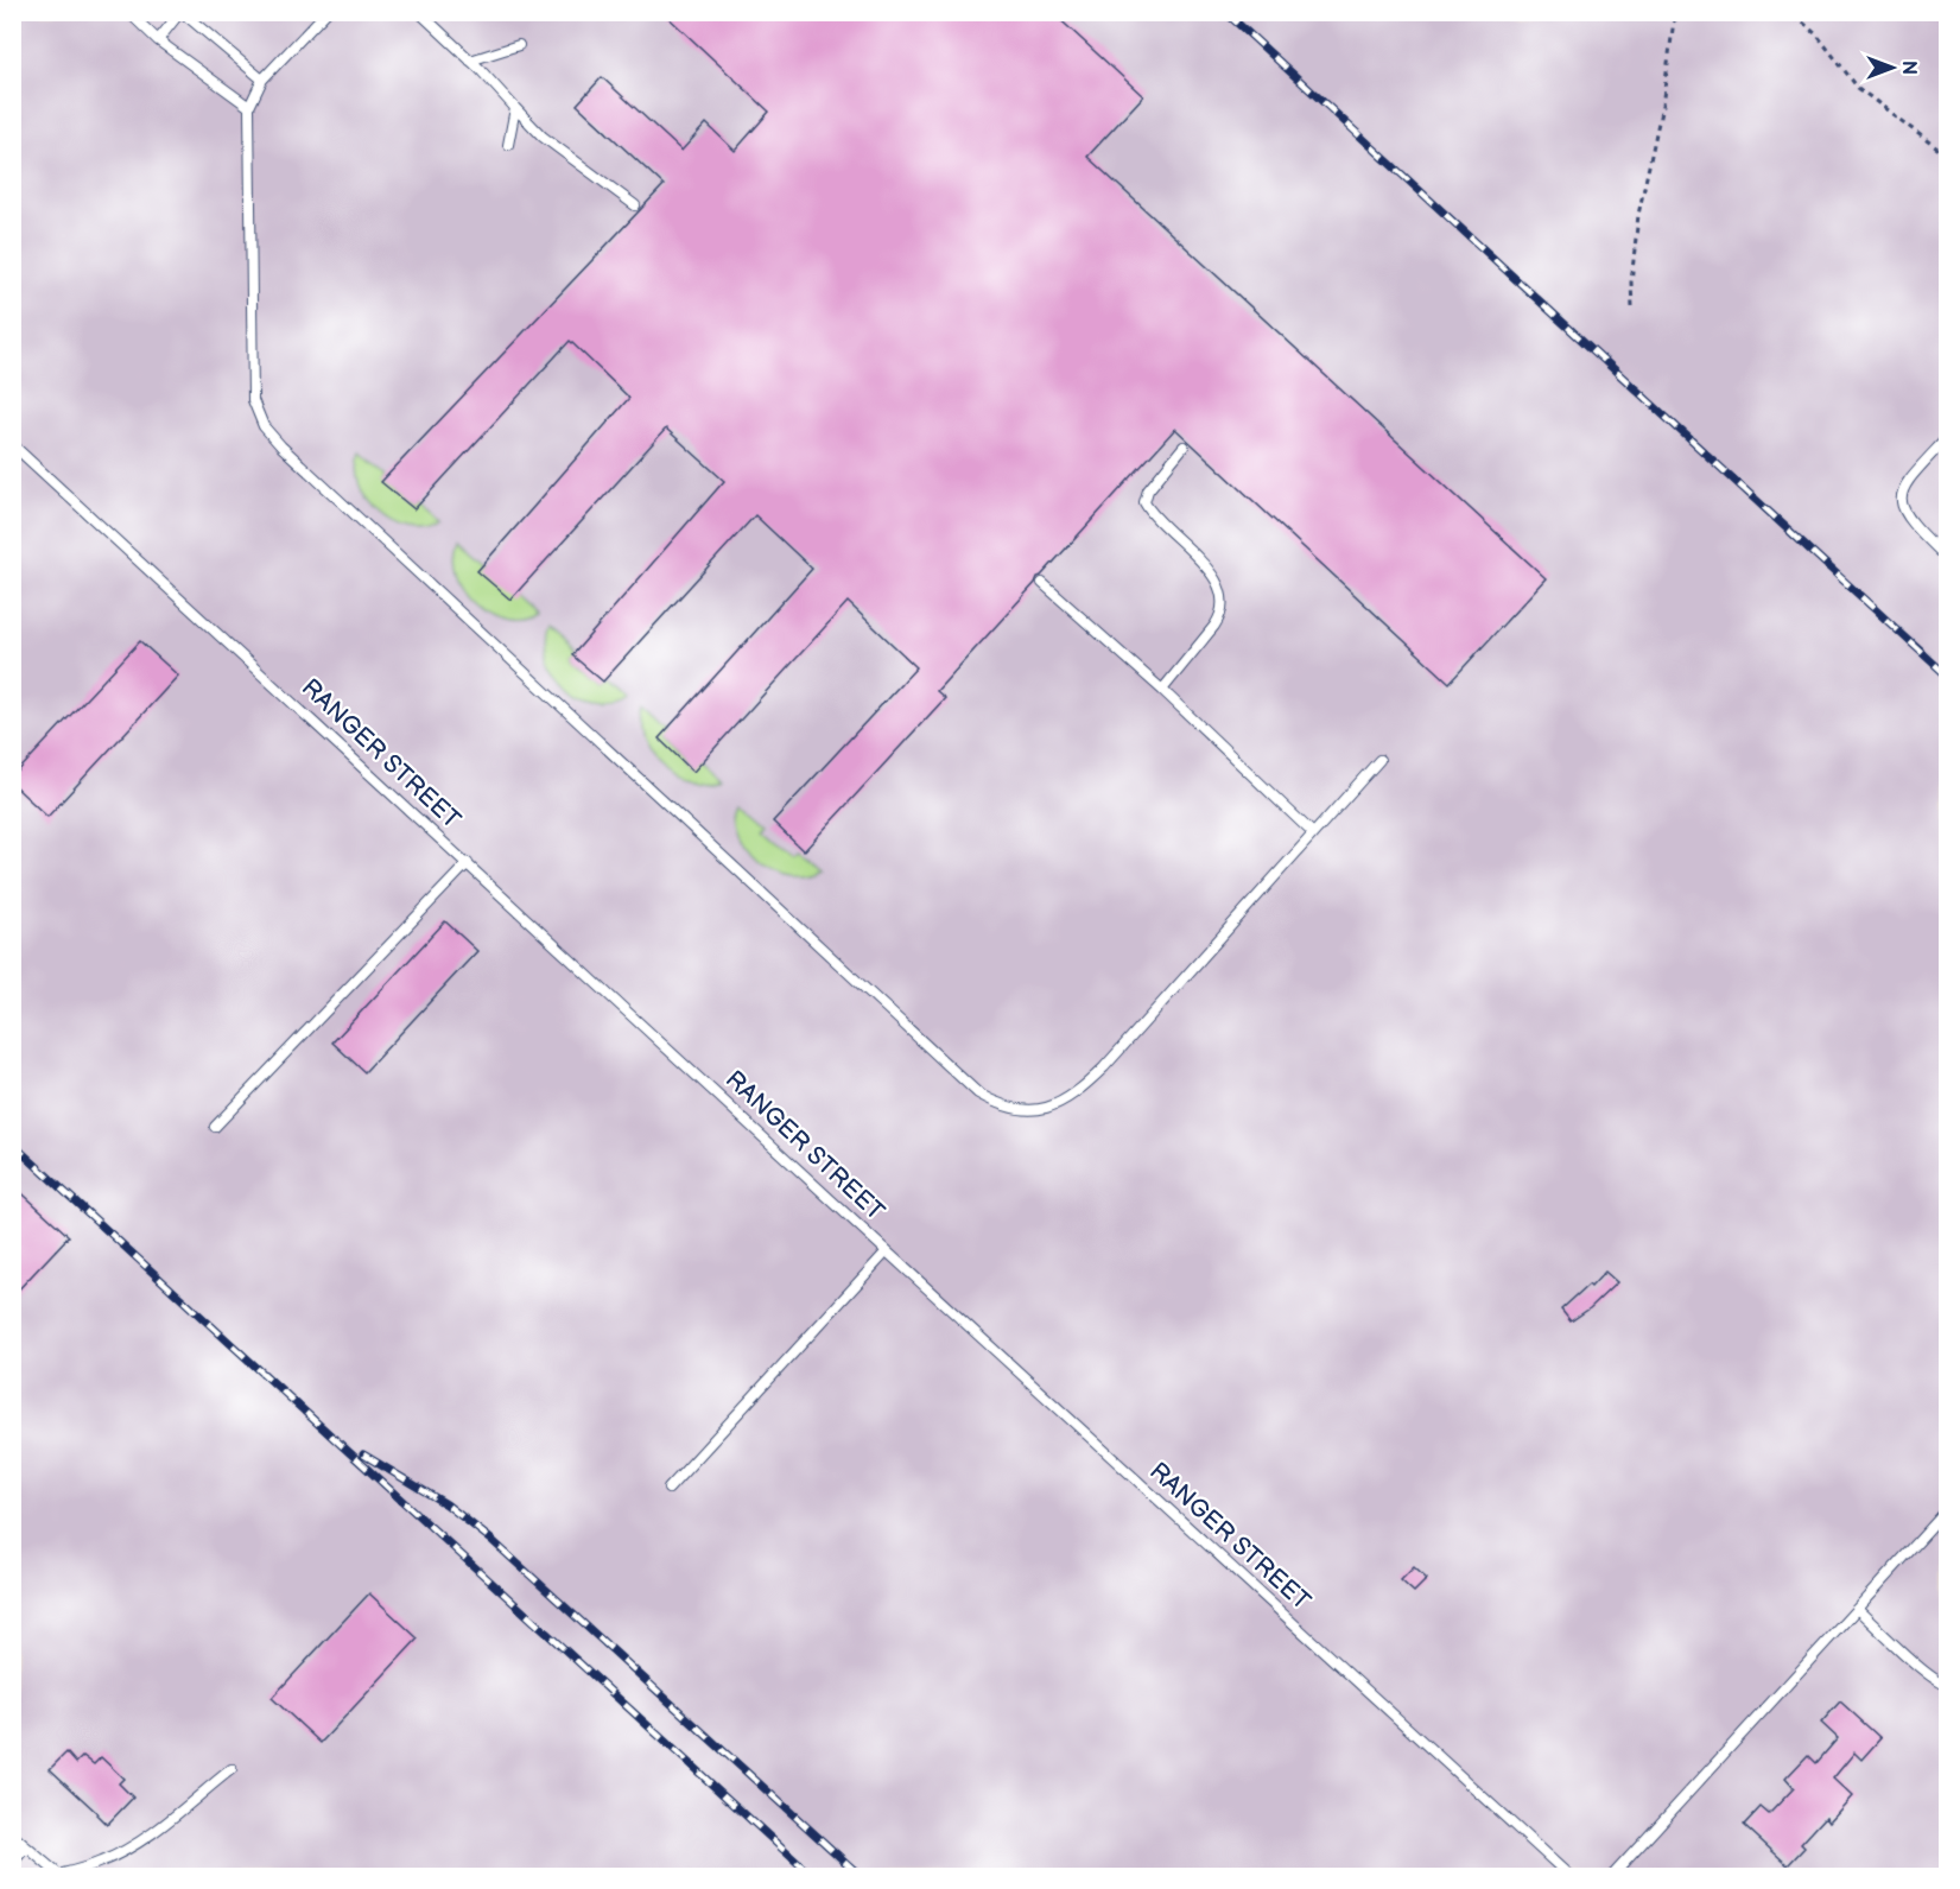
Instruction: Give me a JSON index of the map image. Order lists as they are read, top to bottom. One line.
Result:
{"streets":{"lane":["RANGER STREET"]},"north":"right"}
